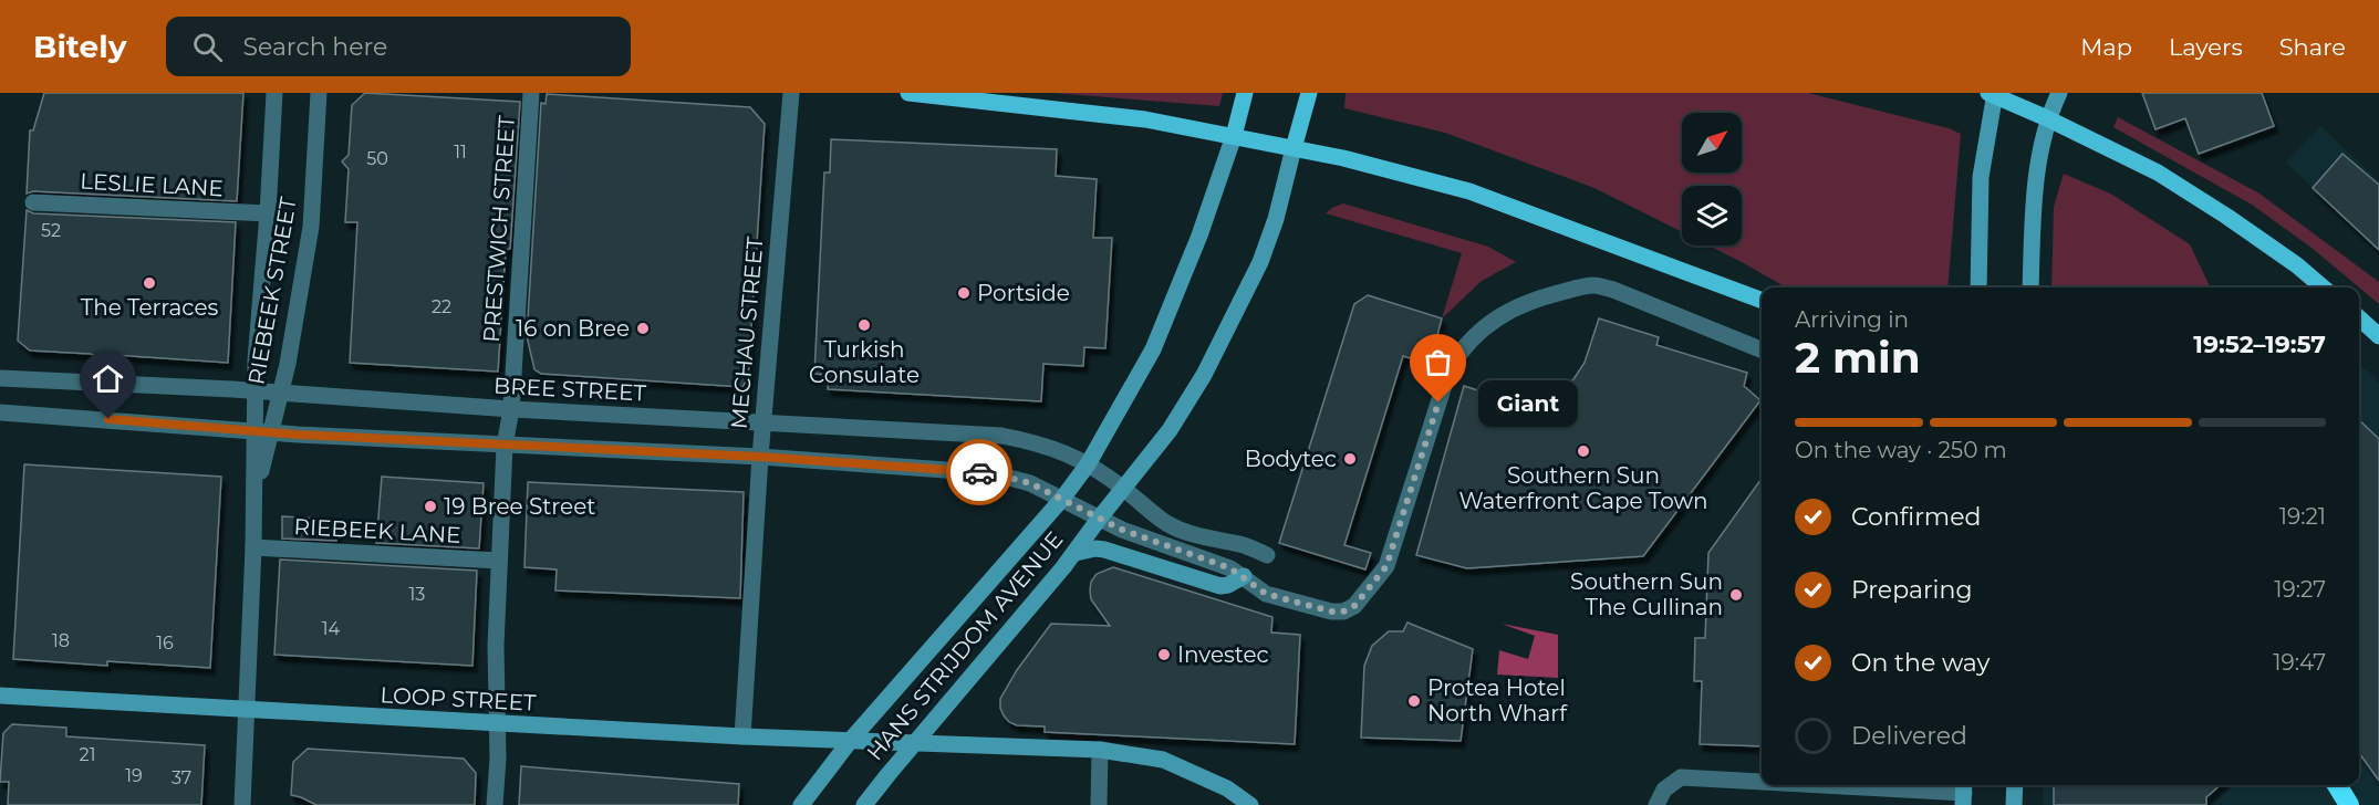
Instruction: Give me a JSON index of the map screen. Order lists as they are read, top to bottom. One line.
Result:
{"streets":{"main road":["HANS STRIJDOM AVENUE","LOOP STREET"],"street":["LESLIE LANE","PRESTWICH STREET","RIEBEEK STREET","MECHAU STREET","BREE STREET","RIEBEEK LANE"]},"crossings":[["LESLIE LANE","RIEBEEK STREET"],["PRESTWICH STREET","BREE STREET"],["PRESTWICH STREET","RIEBEEK LANE"],["PRESTWICH STREET","LOOP STREET"],["RIEBEEK STREET","BREE STREET"],["RIEBEEK STREET","RIEBEEK LANE"],["RIEBEEK STREET","LOOP STREET"],["MECHAU STREET","BREE STREET"],["MECHAU STREET","LOOP STREET"],["BREE STREET","HANS STRIJDOM AVENUE"],["HANS STRIJDOM AVENUE","LOOP STREET"]],"places":["The Terraces","Portside","Turkish Consulate","16 on Bree","Giant","Southern Sun Waterfront Cape Town","Bodytec","19 Bree Street","Southern Sun The Cullinan","Investec","Protea Hotel North Wharf"],"house_numbers":["11","50","52","22","13","14","18","16","21","19","37"],"north":"top right","page":{"header":"Bitely","search":"Search here","nav":["Map","Layers","Share"],"heading":["2 min","Arriving in","19:52–19:57"],"bubble":"Giant","bar":"On the way · 250 m","list":[["Confirmed","19:21"],["Preparing","19:27"],["On the way","19:47"],"Delivered"]}}
